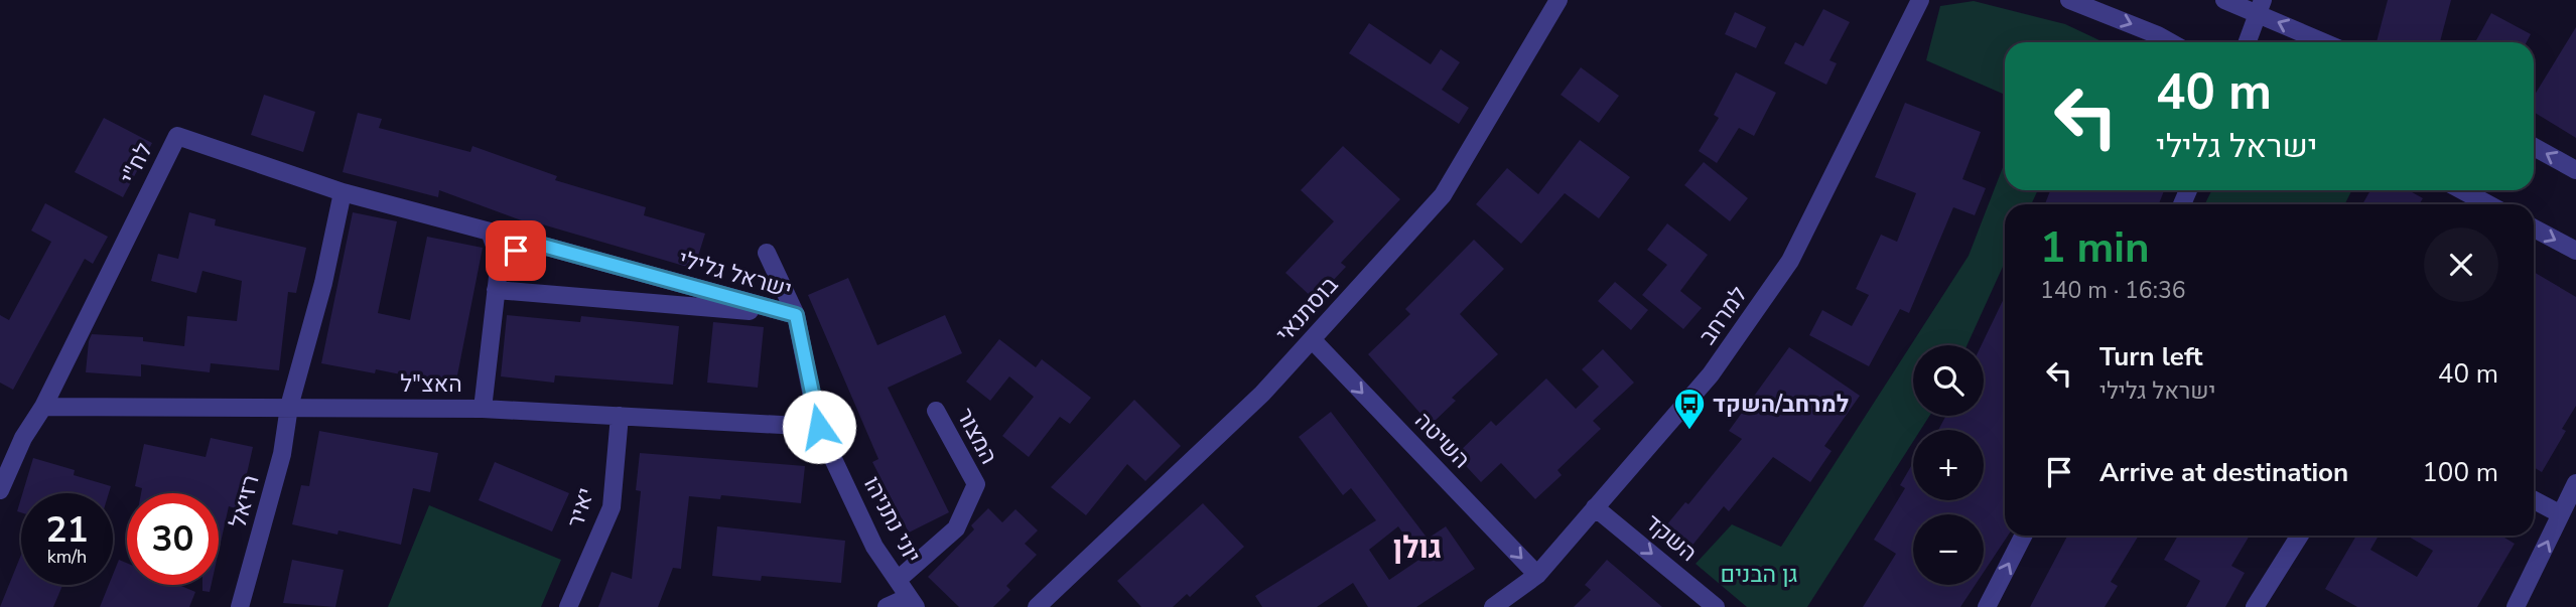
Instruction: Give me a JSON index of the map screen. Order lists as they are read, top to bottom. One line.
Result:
{"streets":{"street":["לח\"י","ישראל גלילי","בוסתנאי","למרחב","האצ\"ל","המצור","השיטה","רזיאל","יאיר","יוני נתניהו","השקד"]},"crossings":[["לח\"י","האצ\"ל"],["ישראל גלילי","יוני נתניהו"],["בוסתנאי","השיטה"],["למרחב","השיטה"],["למרחב","השקד"],["האצ\"ל","רזיאל"],["האצ\"ל","יאיר"],["האצ\"ל","יוני נתניהו"],["המצור","יוני נתניהו"]],"one_way":["השיטה","השקד"],"districts":["גולן"],"parks":["גן הבנים"],"places":{"bus stop":["למרחב/השקד"]},"page":{"turn":["40 m","ישראל גלילי"],"heading":["1 min","140 m · 16:36"],"list":[{"name":"Turn left","note":"ישראל גלילי","value":"40 m"},{"name":"Arrive at destination","value":"100 m"}],"map_buttons":["+","−"],"speed":"21 km/h","limit":"30"}}
